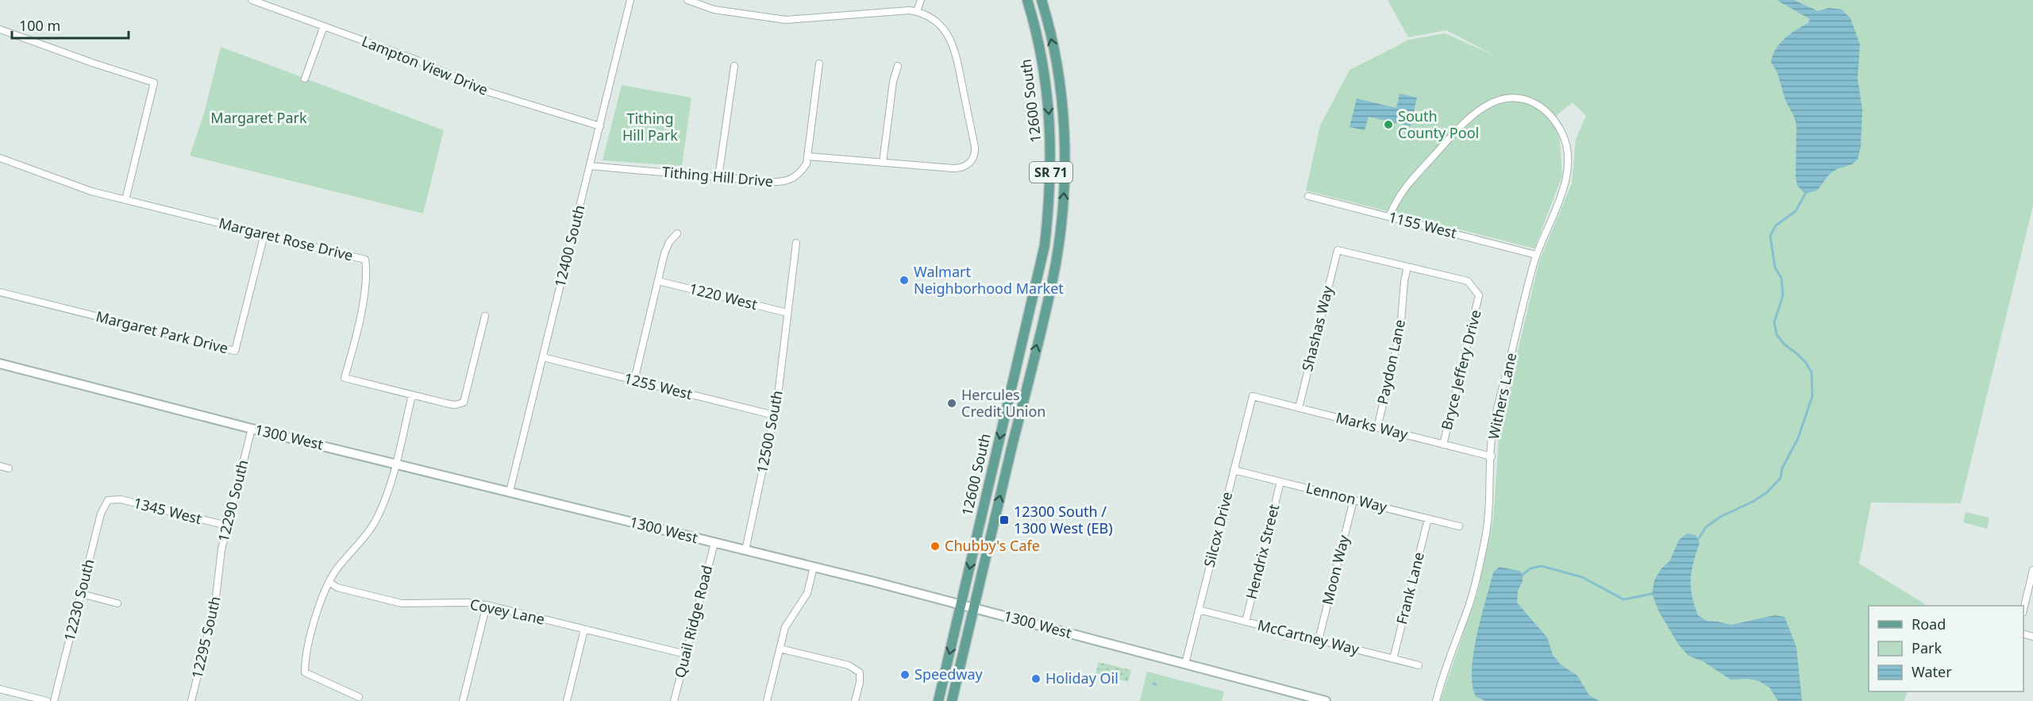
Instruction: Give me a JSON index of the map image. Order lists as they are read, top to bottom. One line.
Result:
{"streets":{"main road":["12600 South","SR 71"],"street":["Lampton View Drive","Tithing Hill Drive","1155 West","Margaret Rose Drive","12400 South","1220 West","Shashas Way","Margaret Park Drive","Paydon Lane","Bryce Jeffery Drive","1255 West","Withers Lane","Marks Way","12500 South","1300 West","Lennon Way","12290 South","1345 West","Silcox Drive","Hendrix Street","Moon Way","Frank Lane","12230 South","Covey Lane","Quail Ridge Road","12295 South","McCartney Way"]},"crossings":[["Lampton View Drive","12400 South"],["12600 South","1300 West"],["Tithing Hill Drive","12400 South"],["1155 West","Withers Lane"],["Margaret Rose Drive","Margaret Park Drive"],["12400 South","1255 West"],["12400 South","1300 West"],["1220 West","12500 South"],["Shashas Way","Paydon Lane"],["Shashas Way","Bryce Jeffery Drive"],["Shashas Way","Marks Way"],["Paydon Lane","Bryce Jeffery Drive"],["Paydon Lane","Marks Way"],["Bryce Jeffery Drive","Marks Way"],["1255 West","12500 South"],["Withers Lane","Marks Way"],["Marks Way","Silcox Drive"],["12500 South","1300 West"],["1300 West","12290 South"],["1300 West","Silcox Drive"],["1300 West","Quail Ridge Road"],["Lennon Way","Silcox Drive"],["Lennon Way","Hendrix Street"],["Lennon Way","Moon Way"],["Lennon Way","Frank Lane"],["12290 South","1345 West"],["12290 South","12295 South"],["1345 West","12230 South"],["Silcox Drive","McCartney Way"],["Hendrix Street","McCartney Way"],["Moon Way","McCartney Way"],["Frank Lane","McCartney Way"],["Covey Lane","Quail Ridge Road"]],"parks":["Margaret Park","Tithing Hill Park"],"places":{"other":["South County Pool","Walmart Neighborhood Market","Hercules Credit Union","Chubby's Cafe","Speedway","Holiday Oil"],"transit":["12300 South / 1300 West (EB)"]},"legend":["Road","Park","Water"],"scale_bar":"100 m"}
